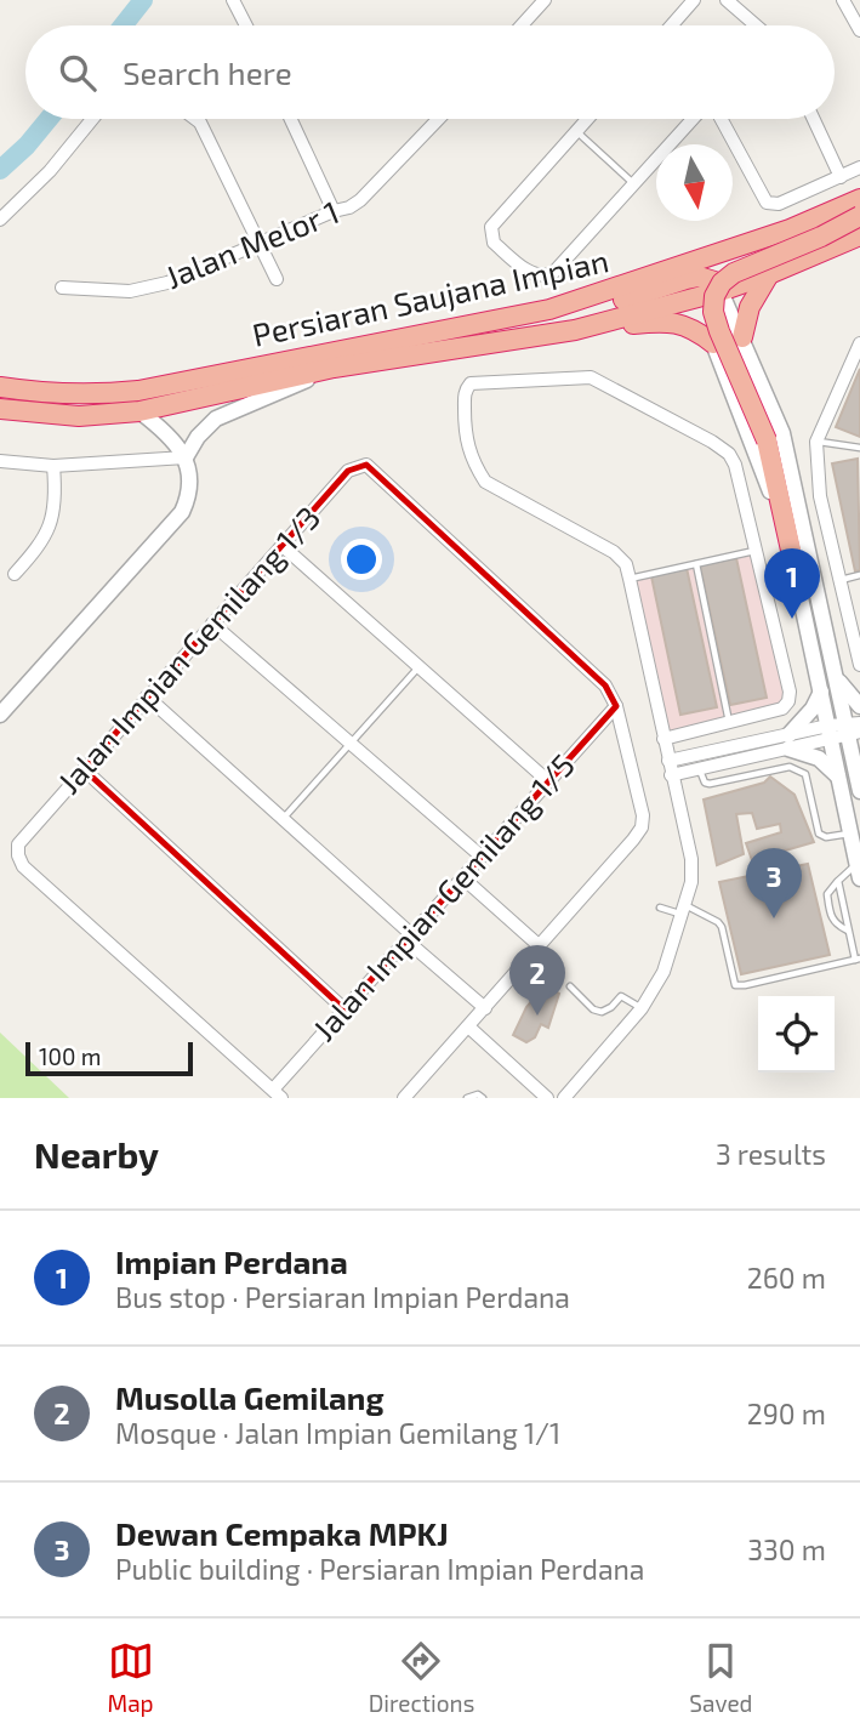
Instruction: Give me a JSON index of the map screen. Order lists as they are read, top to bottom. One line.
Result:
{"streets":{"highway":["Persiaran Saujana Impian"],"street":["Jalan Melor 1","Jalan Impian Gemilang 1/3","Jalan Impian Gemilang 1/5"]},"crossings":[["Jalan Impian Gemilang 1/3","Jalan Impian Gemilang 1/5"]],"scale_bar":"100 m","north":"bottom","page":{"search":"Search here","pins":["1","3","2"],"scale":"100 m","heading":["Nearby","3 results"],"list":[{"mark":"1","name":"Impian Perdana","note":"Bus stop · Persiaran Impian Perdana","value":"260 m"},{"mark":"2","name":"Musolla Gemilang","note":"Mosque · Jalan Impian Gemilang 1/1","value":"290 m"},{"mark":"3","name":"Dewan Cempaka MPKJ","note":"Public building · Persiaran Impian Perdana","value":"330 m"}],"nav":["Map","Directions","Saved"]}}
